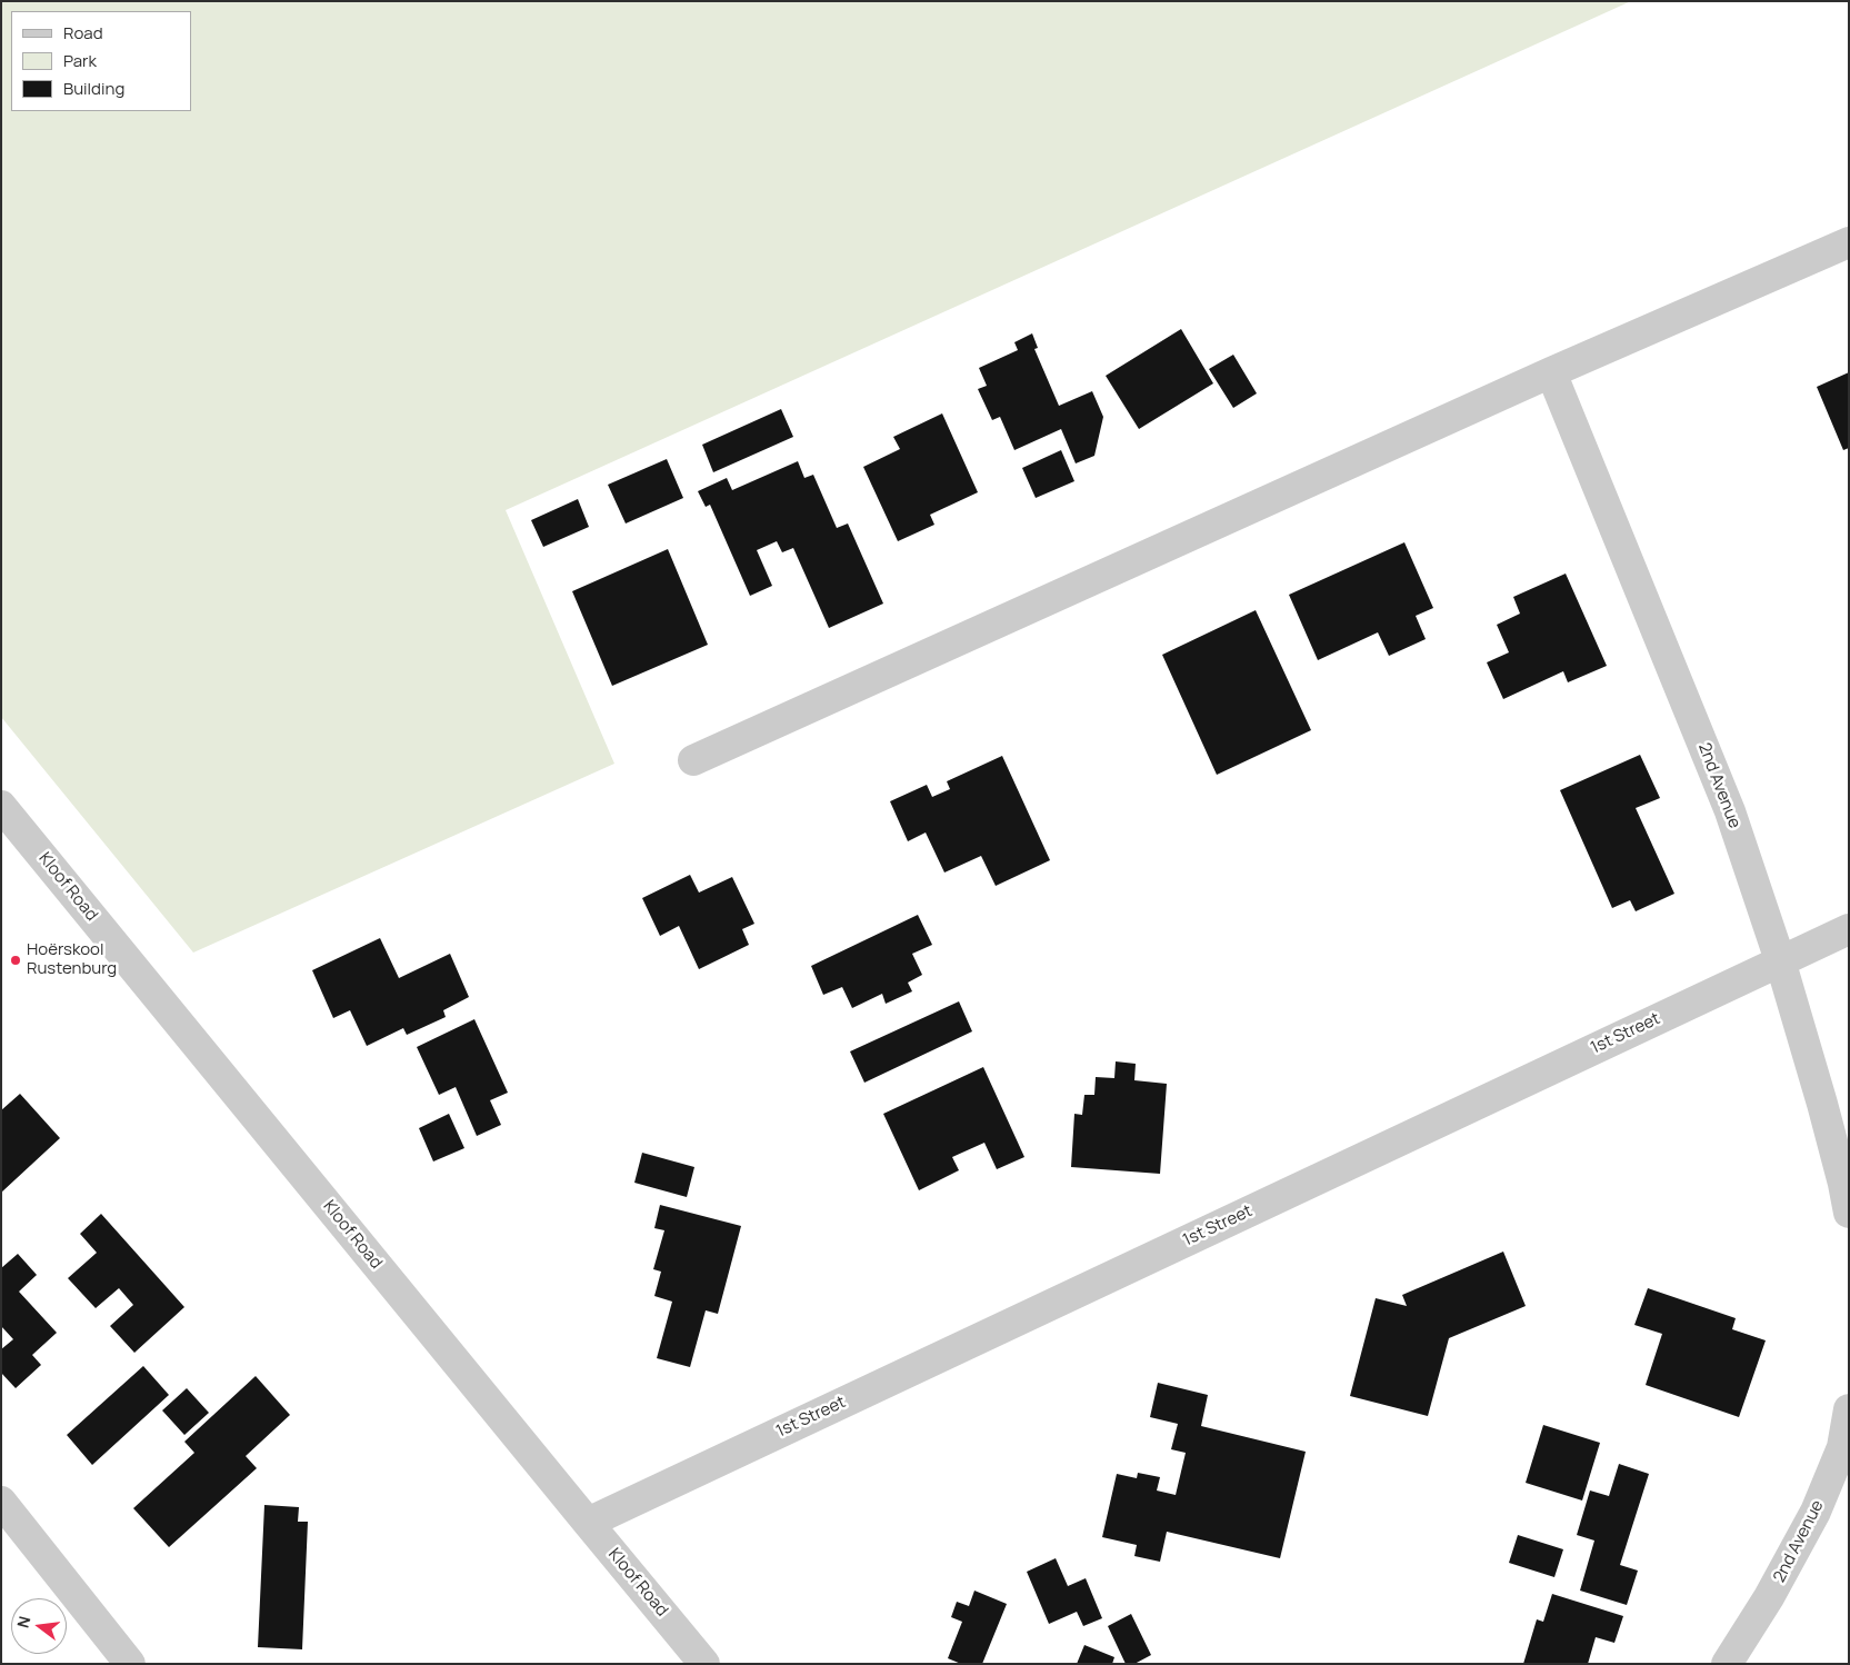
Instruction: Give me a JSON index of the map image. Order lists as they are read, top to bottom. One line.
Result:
{"streets":{"street":["2nd Avenue","Kloof Road","1st Street"]},"crossings":[["2nd Avenue","1st Street"],["Kloof Road","1st Street"]],"places":["Hoërskool Rustenburg"],"legend":["Road","Park","Building"],"north":"left"}
